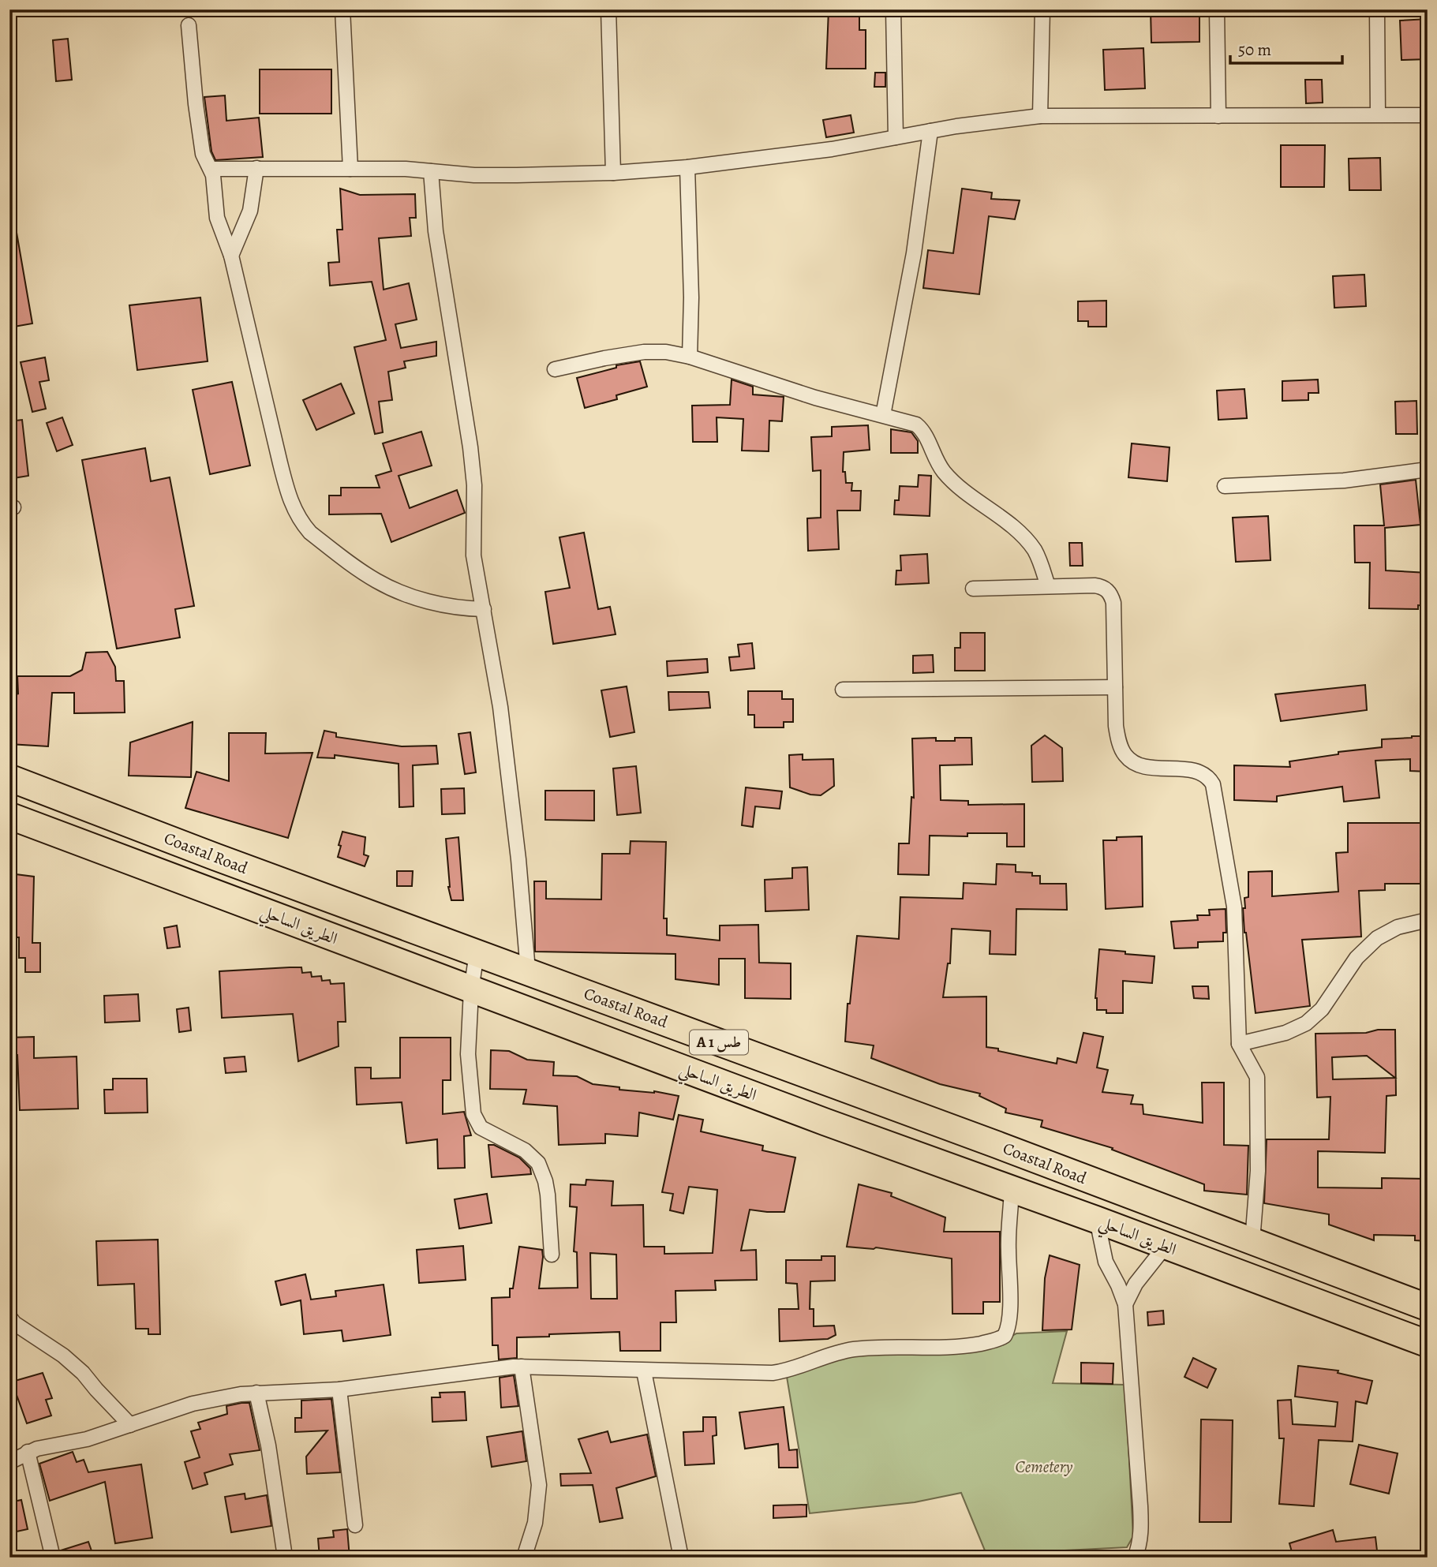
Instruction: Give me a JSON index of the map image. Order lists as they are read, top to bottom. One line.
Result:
{"streets":{"highway":["Coastal Road","الطريق الساحلي","A 1 طس"]},"parks":["Cemetery"],"scale_bar":"50 m"}
